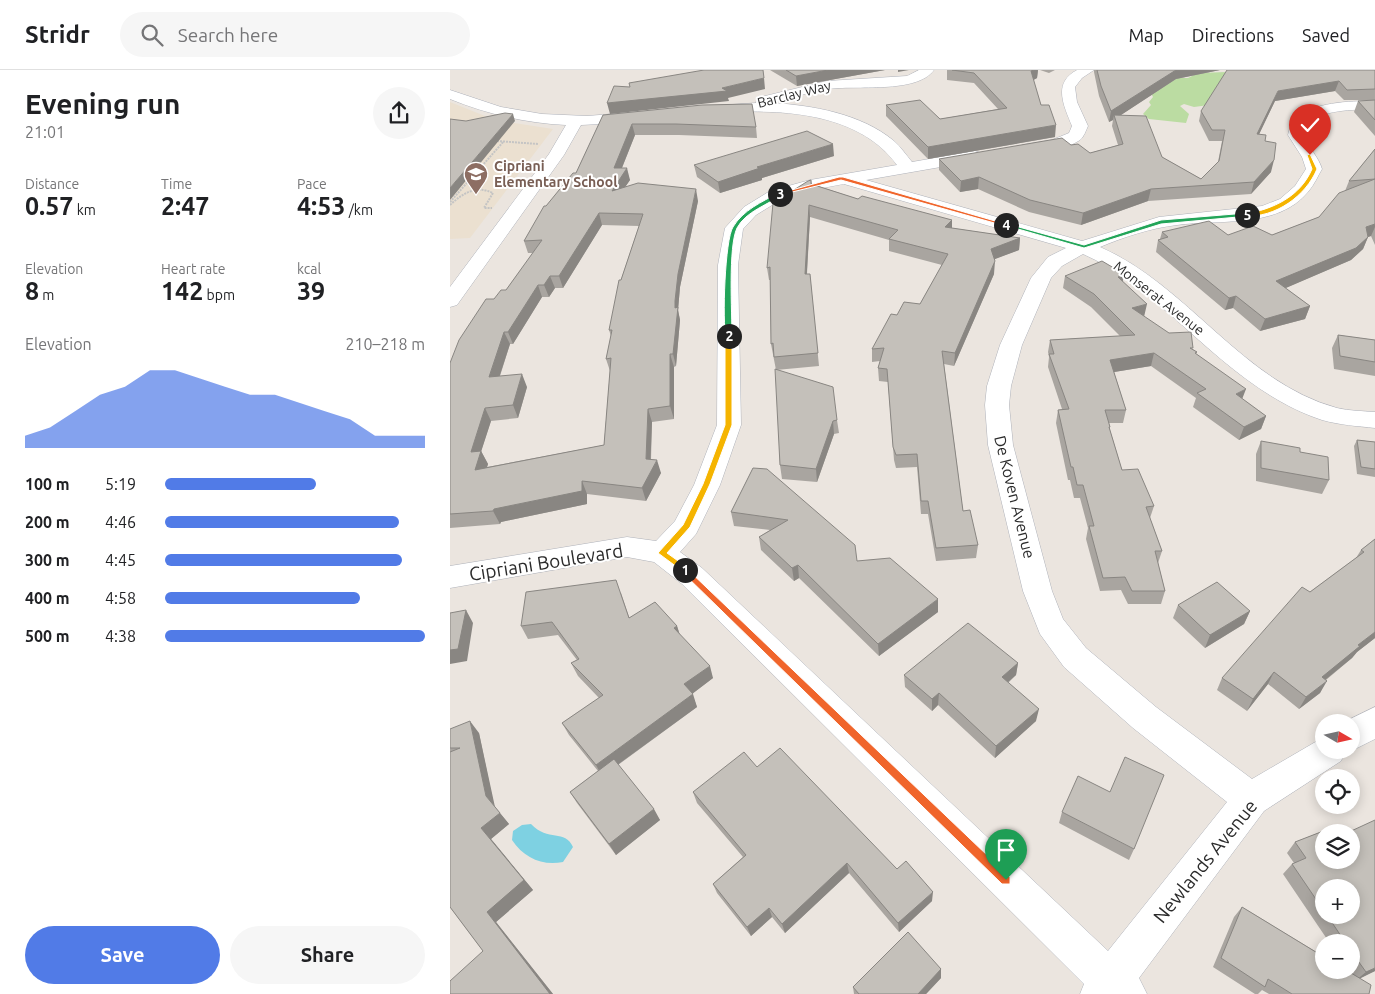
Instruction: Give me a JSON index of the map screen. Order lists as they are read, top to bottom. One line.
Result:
{"streets":{"street":["Barclay Way","Monserat Avenue","De Koven Avenue","Cipriani Boulevard","Newlands Avenue"]},"crossings":[["Monserat Avenue","De Koven Avenue"],["De Koven Avenue","Newlands Avenue"],["Cipriani Boulevard","Newlands Avenue"]],"places":{"school or university":["Cipriani Elementary School"]},"north":"right","page":{"header":"Stridr","search":"Search here","nav":["Map","Directions","Saved"],"heading":["Evening run","21:01"],"stats":[["Distance","0.57 km"],["Time","2:47"],["Pace","4:53 /km"],["Elevation","8 m"],["Heart rate","142 bpm"],["kcal","39"]],"pins":["3","5","4","2","1"],"chart":["Elevation","210–218 m"],"list":[{"name":"100 m","note":"5:19"},{"name":"200 m","note":"4:46"},{"name":"300 m","note":"4:45"},{"name":"400 m","note":"4:58"},{"name":"500 m","note":"4:38"}],"map_buttons":["+","−"],"buttons":["Save","Share"]}}
